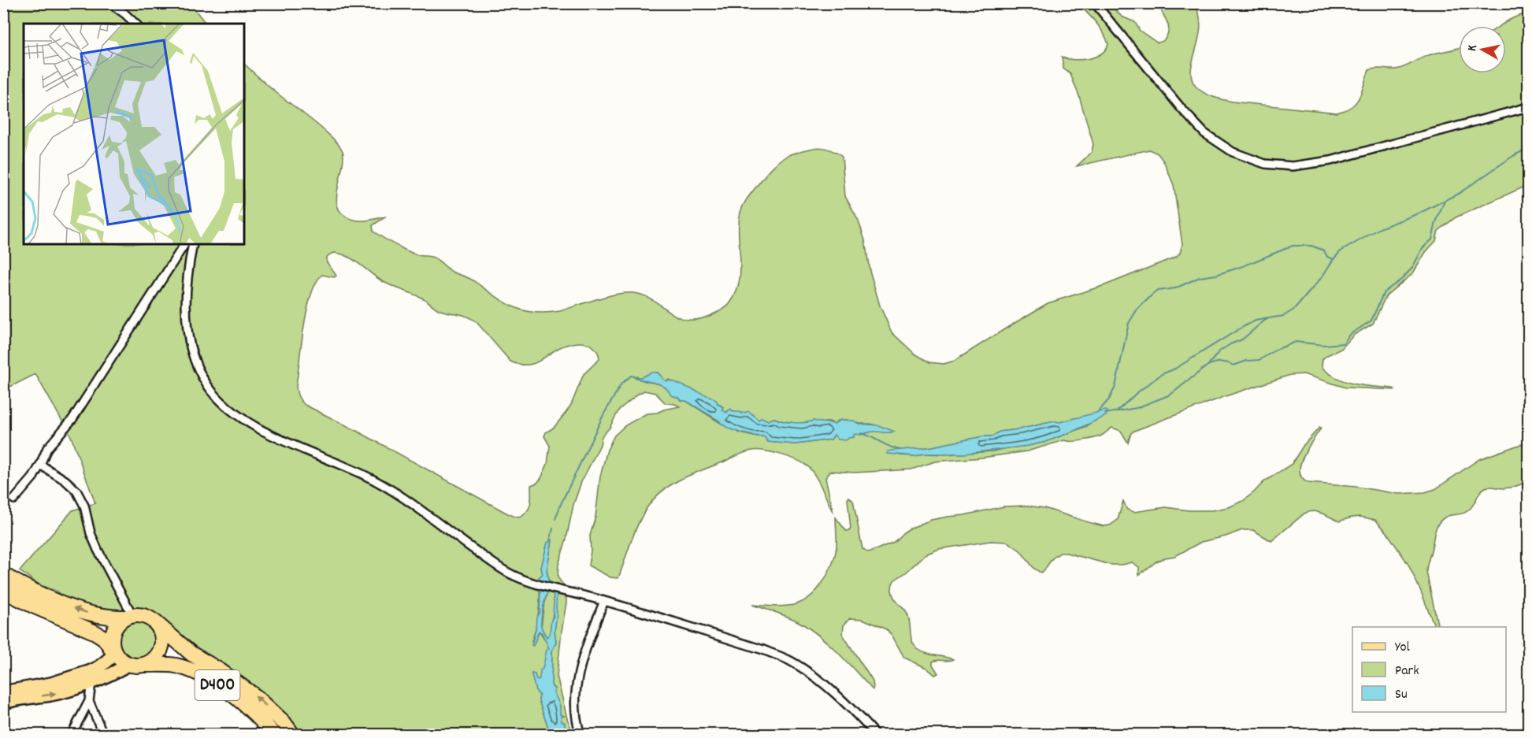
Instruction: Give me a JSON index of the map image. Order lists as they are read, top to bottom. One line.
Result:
{"streets":{"highway":["D400"]},"legend":["Yol","Park","Su"],"north":"left"}
